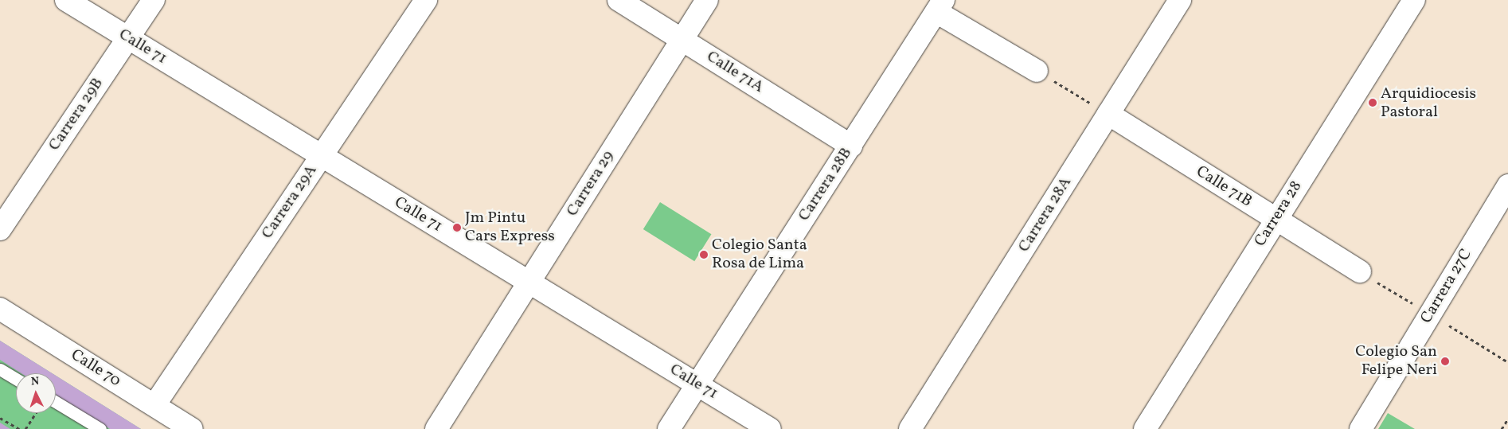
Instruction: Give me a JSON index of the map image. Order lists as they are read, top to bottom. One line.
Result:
{"streets":{"street":["Calle 71","Calle 71A","Carrera 29B","Carrera 29","Carrera 28B","Calle 71B","Carrera 29A","Carrera 28","Carrera 28A","Carrera 27C","Calle 70"]},"crossings":[["Calle 71","Carrera 29B"],["Calle 71","Carrera 29"],["Calle 71","Carrera 28B"],["Calle 71","Carrera 29A"],["Calle 71A","Carrera 29"],["Calle 71A","Carrera 28B"],["Calle 71B","Carrera 28"],["Calle 71B","Carrera 28A"],["Carrera 29A","Calle 70"]],"places":["Arquidiocesis Pastoral","Jm Pintu Cars Express","Colegio Santa Rosa de Lima","Colegio San Felipe Neri"],"north":"top"}
